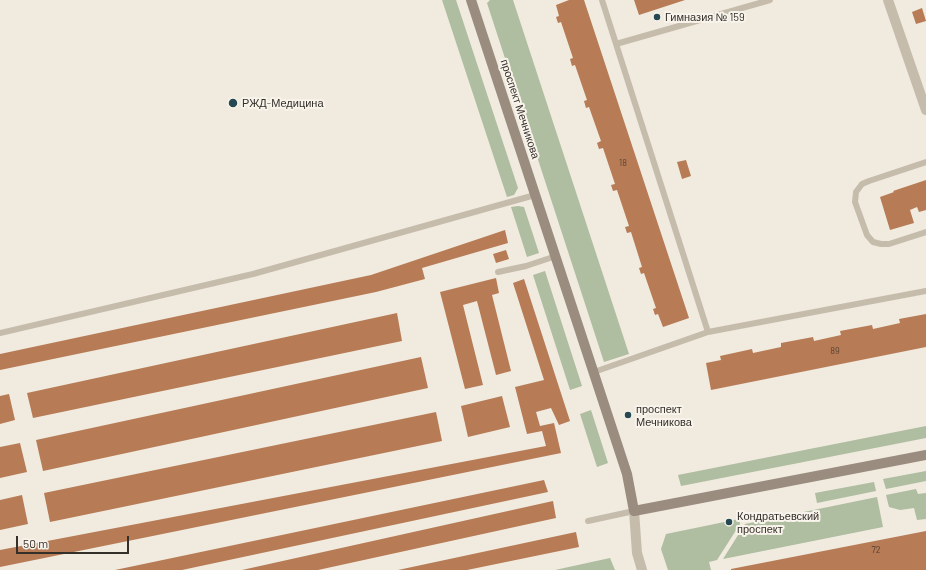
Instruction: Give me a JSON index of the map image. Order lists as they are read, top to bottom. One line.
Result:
{"streets":{"street":["проспект Мечникова"]},"places":["Гимназия № 159","РЖД-Медицина","проспект Мечникова","Кондратьевский проспект"],"house_numbers":["18","89","72"],"scale_bar":"50 m"}
